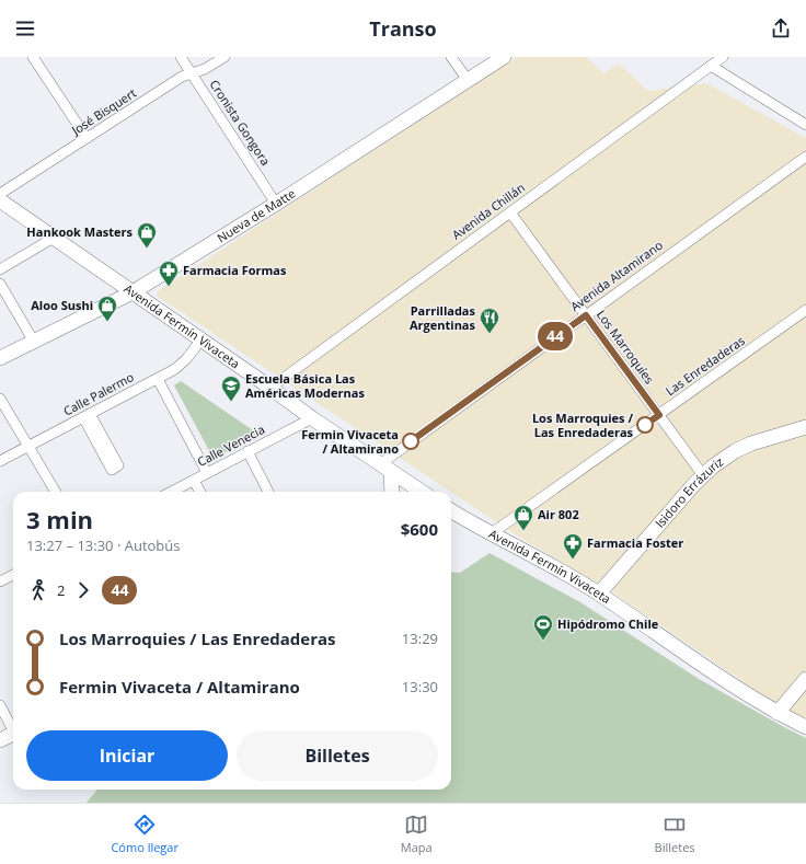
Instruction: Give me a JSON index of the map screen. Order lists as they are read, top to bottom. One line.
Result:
{"streets":{"street":["José Bisquert","Cronista Gongora","Avenida Chillán","Nueva de Matte","Avenida Altamirano","Avenida Fermín Vivaceta","Los Marroquíes","Las Enredaderas","Calle Palermo","Calle Venecia","Isidoro Errázuriz"]},"crossings":[["José Bisquert","Cronista Gongora"],["Cronista Gongora","Nueva de Matte"],["Avenida Chillán","Avenida Fermín Vivaceta"],["Avenida Chillán","Los Marroquíes"],["Nueva de Matte","Avenida Fermín Vivaceta"],["Avenida Altamirano","Avenida Fermín Vivaceta"],["Avenida Altamirano","Los Marroquíes"],["Avenida Fermín Vivaceta","Las Enredaderas"],["Avenida Fermín Vivaceta","Calle Palermo"],["Avenida Fermín Vivaceta","Calle Venecia"],["Avenida Fermín Vivaceta","Isidoro Errázuriz"],["Los Marroquíes","Las Enredaderas"],["Los Marroquíes","Isidoro Errázuriz"]],"places":{"shop":["Hankook Masters","Aloo Sushi","Air 802"],"pharmacy":["Farmacia Formas","Farmacia Foster"],"restaurant":["Parrilladas Argentinas"],"school or university":["Escuela Básica Las Américas Modernas"],"other":["Los Marroquies / Las Enredaderas","Fermin Vivaceta / Altamirano"],"sports":["Hipódromo Chile"]},"lines":["bus line 44"],"page":{"header":"Transo","on_map":"44","heading":["3 min","13:27 – 13:30 · Autobús","$600"],"legs":["2","44"],"list":[{"name":"Los Marroquies / Las Enredaderas","value":"13:29"},{"name":"Fermin Vivaceta / Altamirano","value":"13:30"}],"buttons":["Iniciar","Billetes"],"tabs":["Cómo llegar","Mapa","Billetes"]}}
